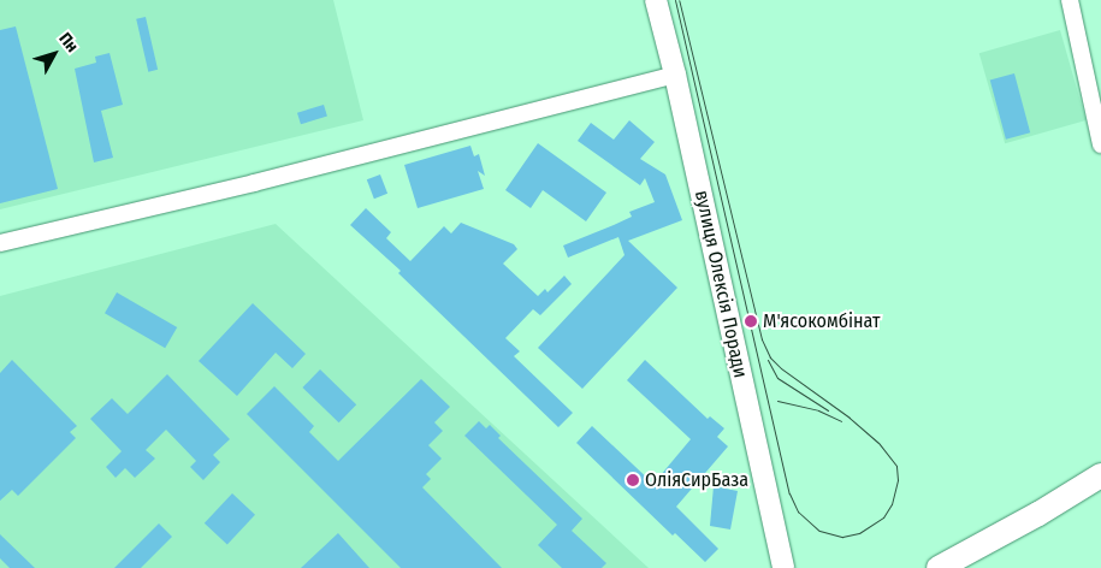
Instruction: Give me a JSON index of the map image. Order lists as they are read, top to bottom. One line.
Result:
{"streets":{"main road":["вулиця Олексія Поради"]},"places":["М'ясокомбінат","ОліяСирБаза"],"north":"top right"}
